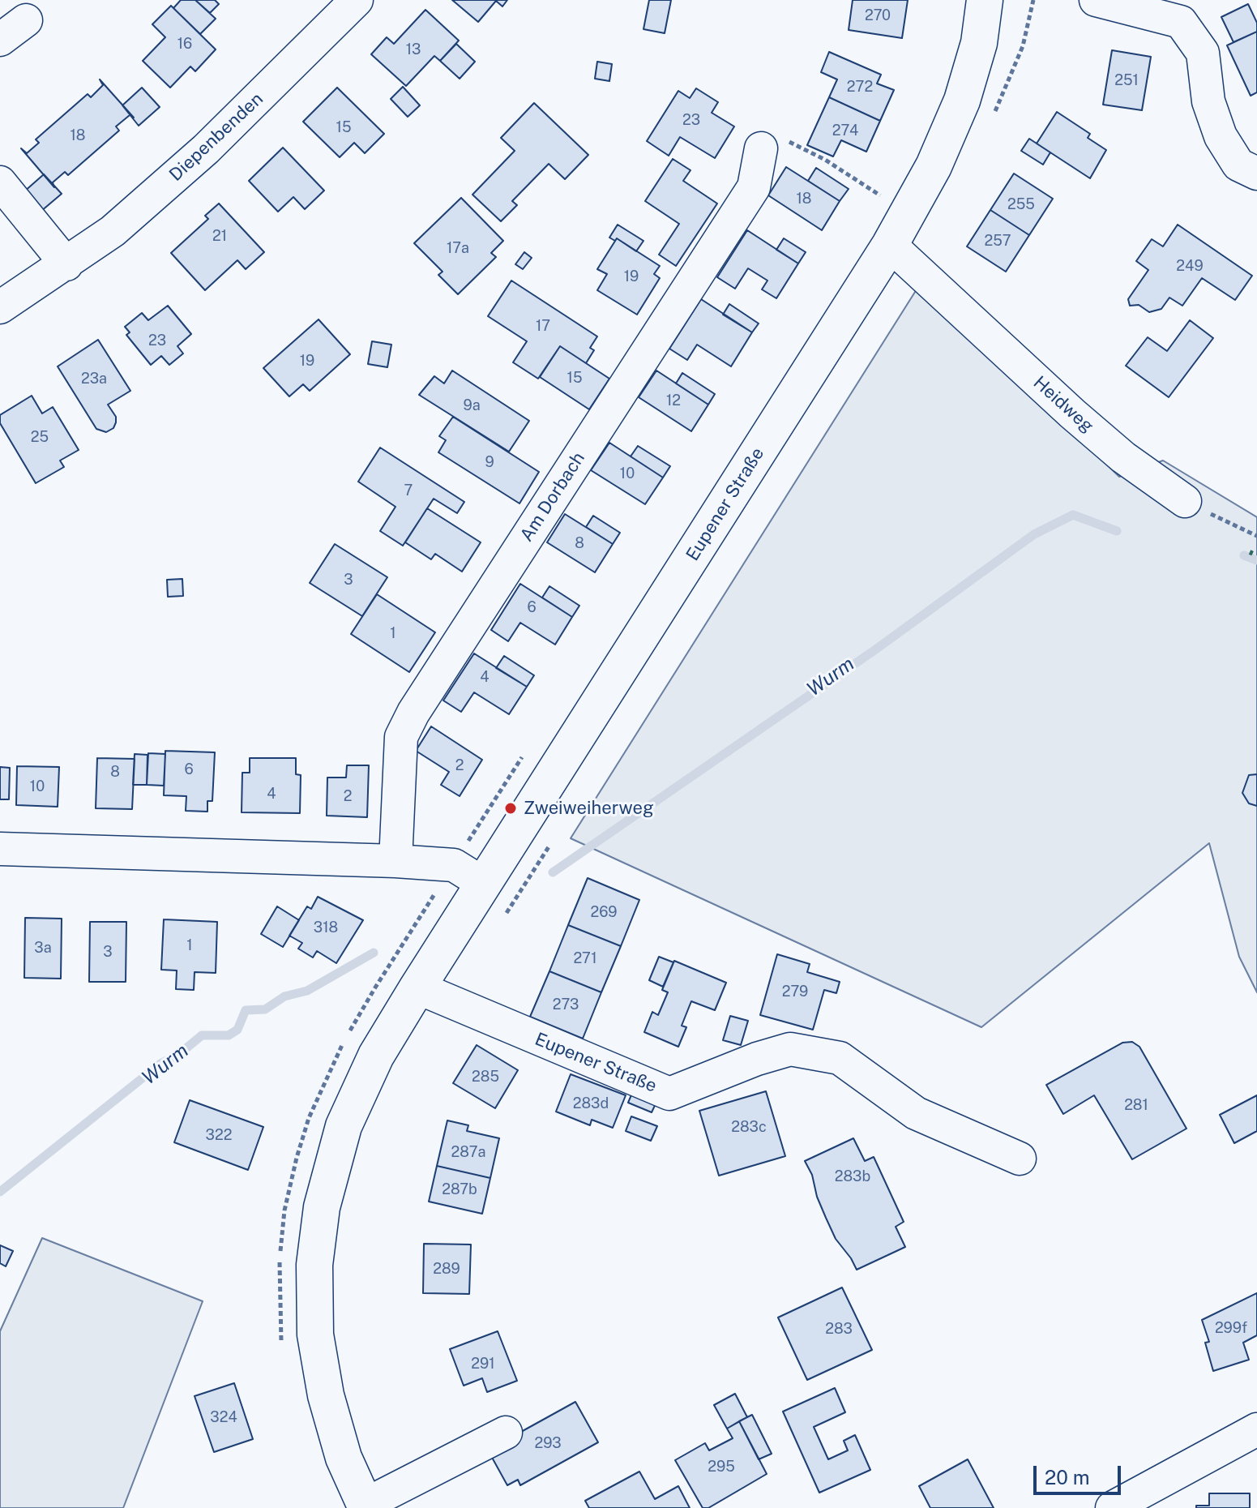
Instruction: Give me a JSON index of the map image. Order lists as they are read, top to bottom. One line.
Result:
{"streets":{"main road":["Eupener Straße"],"street":["Diepenbenden","Heidweg","Am Dorbach"]},"crossings":[["Heidweg","Eupener Straße"]],"water":["Wurm"],"places":["Zweiweiherweg"],"house_numbers":["270","16","13","251","272","23","15","274","18","18","255","21","257","17a","249","19","17","23","19","15","23a","12","9a","25","9","10","7","8","3","6","1","4","2","6","8","10","4","2","269","318","1","3a","3","271","279","273","285","283d","281","283c","322","287a","283b","287b","289","299f","283","291","324","293","295"],"scale_bar":"20 m"}
